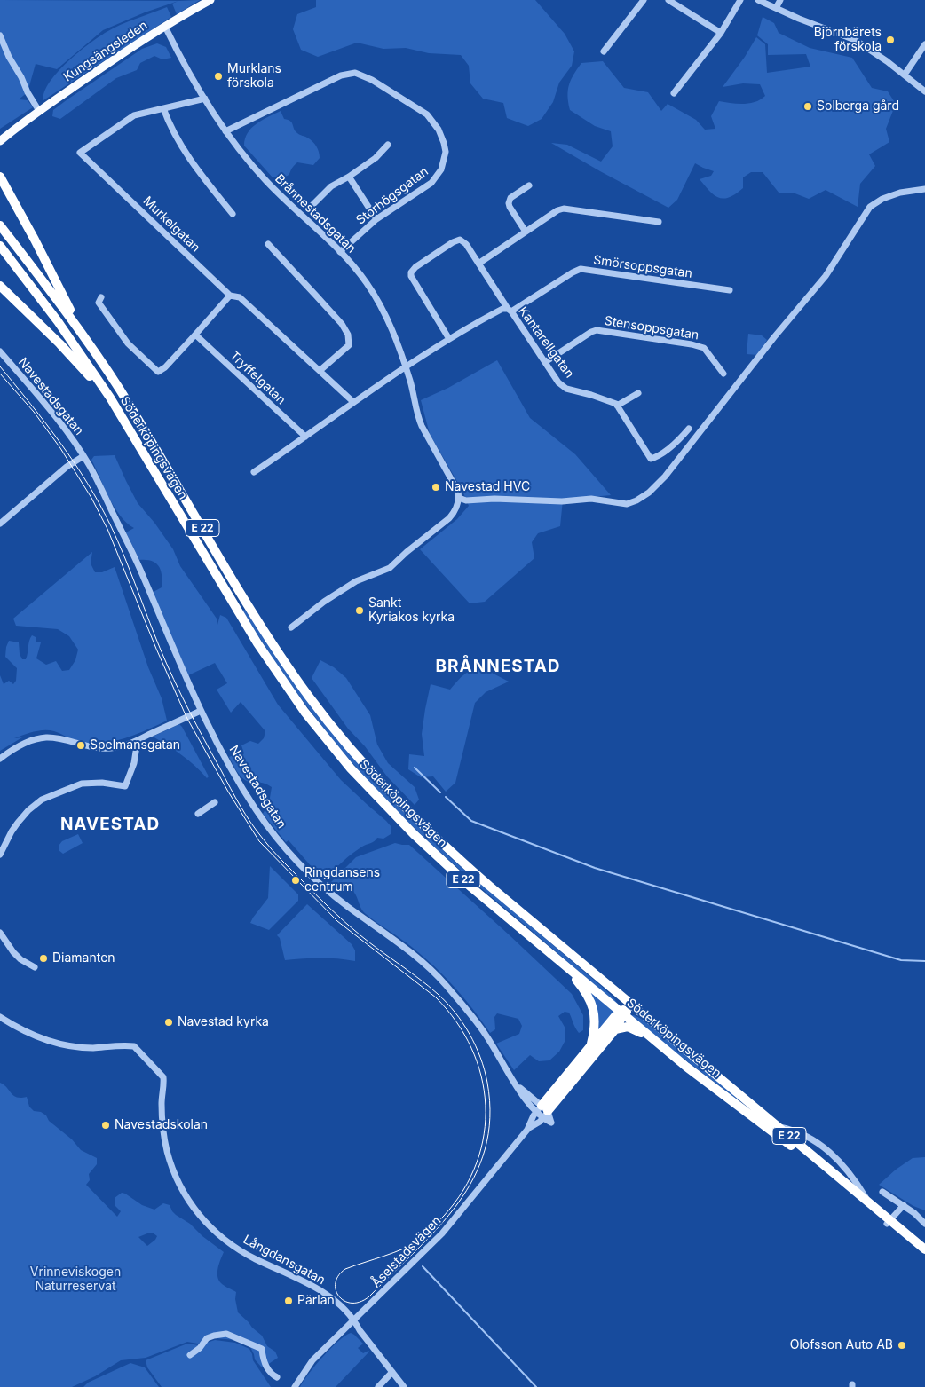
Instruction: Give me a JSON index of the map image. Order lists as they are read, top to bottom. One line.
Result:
{"streets":{"highway":["Söderköpingsvägen","E 22"],"main road":["Kungsängsleden"],"street":["Storhögsgatan","Brånnestadsgatan","Murkelgatan","Smörsoppsgatan","Stensoppsgatan","Kantarellgatan","Tryffelgatan","Navestadsgatan","Åselstadsvägen","Långdansgatan"]},"crossings":[["Kungsängsleden","Brånnestadsgatan"],["Storhögsgatan","Brånnestadsgatan"],["Brånnestadsgatan","Murkelgatan"],["Brånnestadsgatan","Kantarellgatan"],["Smörsoppsgatan","Kantarellgatan"],["Stensoppsgatan","Kantarellgatan"],["Navestadsgatan","Åselstadsvägen"],["Åselstadsvägen","Långdansgatan"]],"districts":["BRÅNNESTAD","NAVESTAD"],"parks":["Vrinneviskogen Naturreservat"],"places":["Björnbärets förskola","Murklans förskola","Solberga gård","Navestad HVC","Sankt Kyriakos kyrka","Spelmansgatan","Ringdansens centrum","Diamanten","Navestad kyrka","Navestadskolan","Pärlan","Olofsson Auto AB"]}
